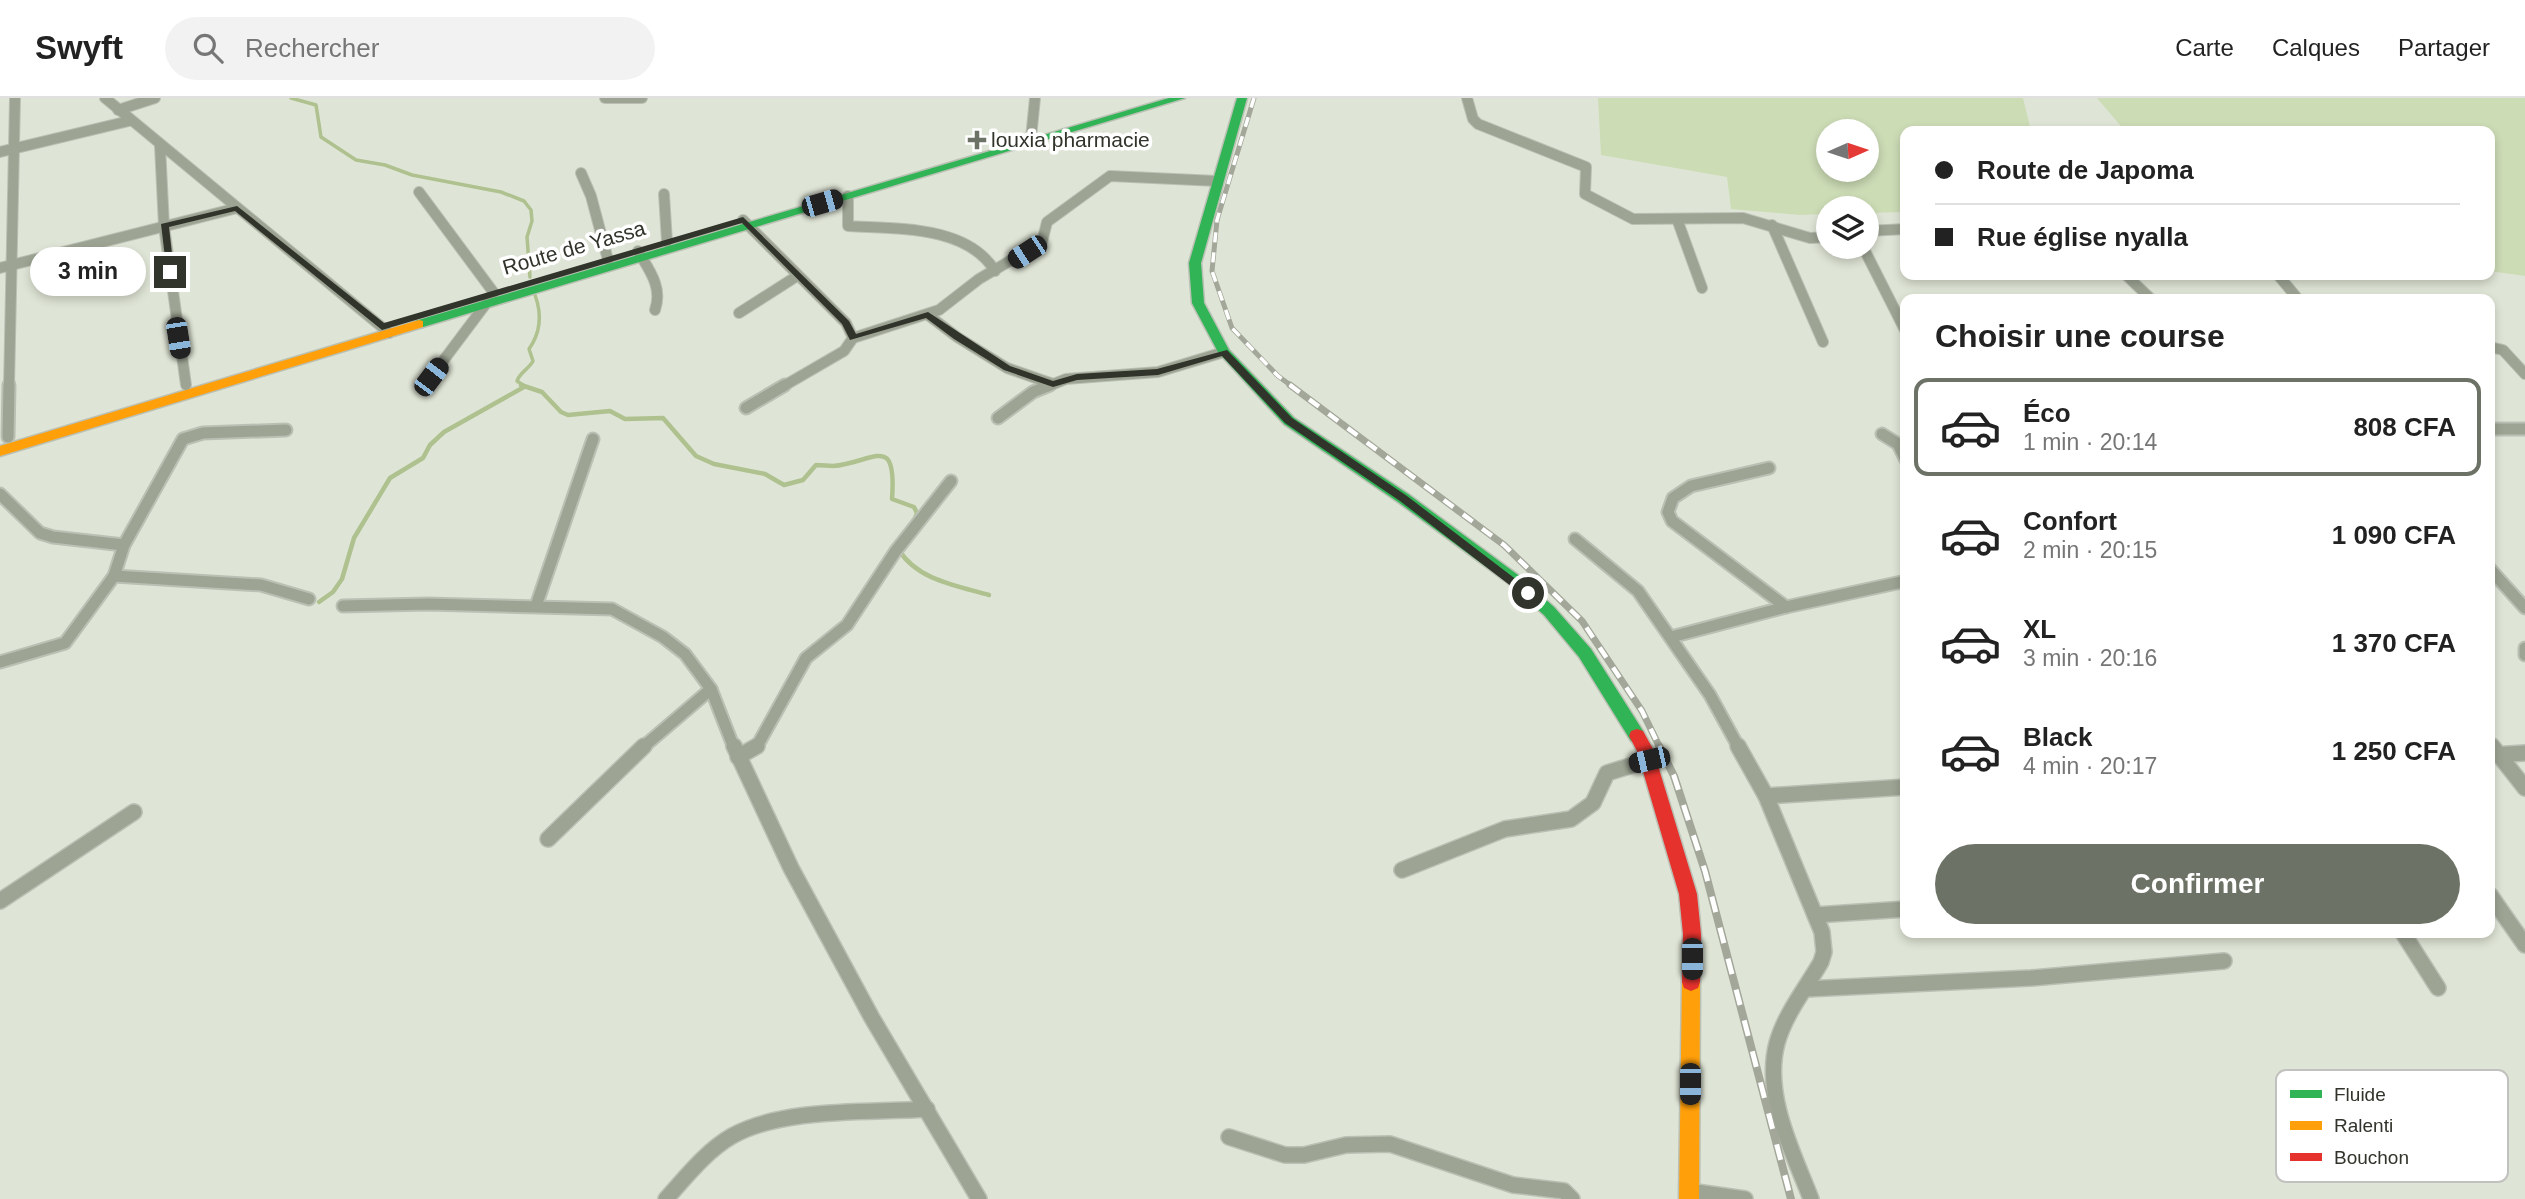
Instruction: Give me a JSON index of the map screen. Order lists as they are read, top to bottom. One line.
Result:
{"streets":{"main road":["Route de Yassa"]},"places":{"health":["louxia pharmacie"]},"legend":["Fluide","Ralenti","Bouchon"],"north":"right","page":{"header":"Swyft","search":"Rechercher","nav":["Carte","Calques","Partager"],"banner":["Route de Japoma","Rue église nyalla"],"bubble":"3 min","heading":"Choisir une course","list":[{"name":"Éco","note":"1 min · 20:14","value":"808 CFA"},{"name":"Confort","note":"2 min · 20:15","value":"1 090 CFA"},{"name":"XL","note":"3 min · 20:16","value":"1 370 CFA"},{"name":"Black","note":"4 min · 20:17","value":"1 250 CFA"}],"buttons":"Confirmer"}}
